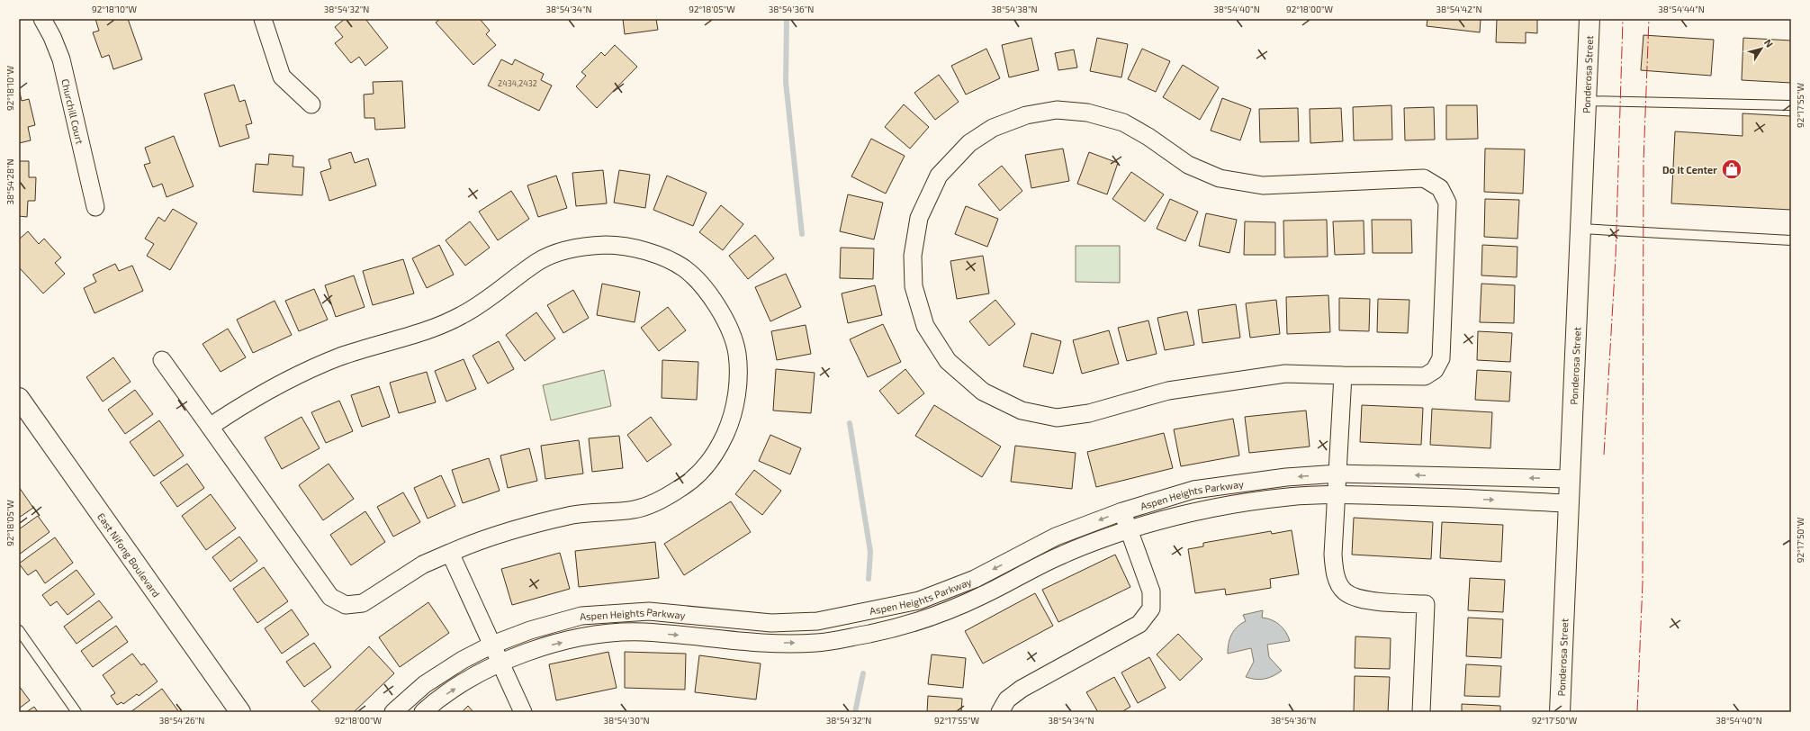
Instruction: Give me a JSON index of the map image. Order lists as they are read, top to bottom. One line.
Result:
{"streets":{"street":["Ponderosa Street","Churchill Court","Aspen Heights Parkway","East Nifong Boulevard"]},"crossings":[["Ponderosa Street","Aspen Heights Parkway"]],"places":{"shop":["Do it Center"]},"house_numbers":["2434,2432"],"north":"top right","coordinates":["92°18'10\"W","38°54'32\"N","38°54'34\"N","92°18'05\"W","38°54'36\"N","38°54'38\"N","38°54'40\"N","92°18'00\"W","38°54'42\"N","38°54'44\"N","92°17'55\"W","38°54'28\"N","92°17'50\"W","38°54'26\"N","38°54'30\"N"]}
